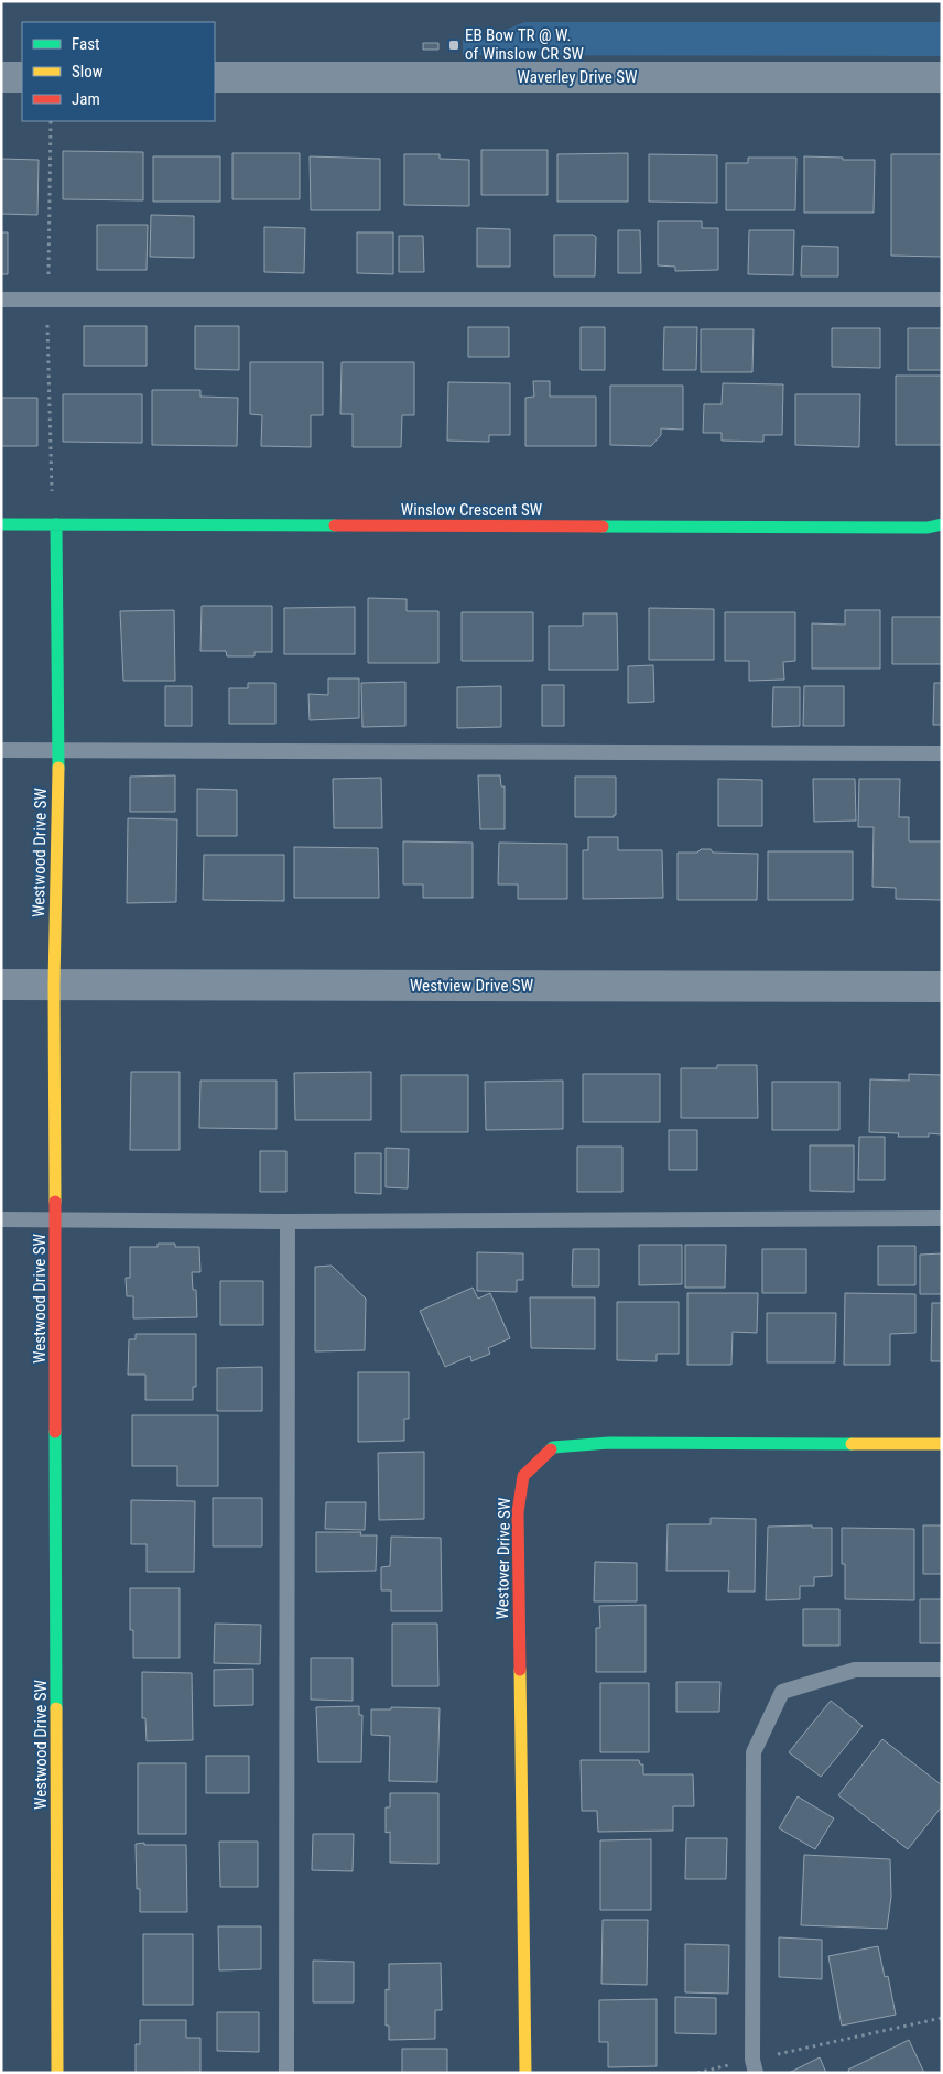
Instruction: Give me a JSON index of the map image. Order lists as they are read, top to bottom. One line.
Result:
{"streets":{"street":["Waverley Drive SW","Winslow Crescent SW","Westwood Drive SW","Westview Drive SW","Westover Drive SW"]},"crossings":[["Winslow Crescent SW","Westwood Drive SW"],["Westwood Drive SW","Westview Drive SW"]],"places":{"transit":["EB Bow TR @ W. of Winslow CR SW"]},"legend":["Fast","Slow","Jam"]}
